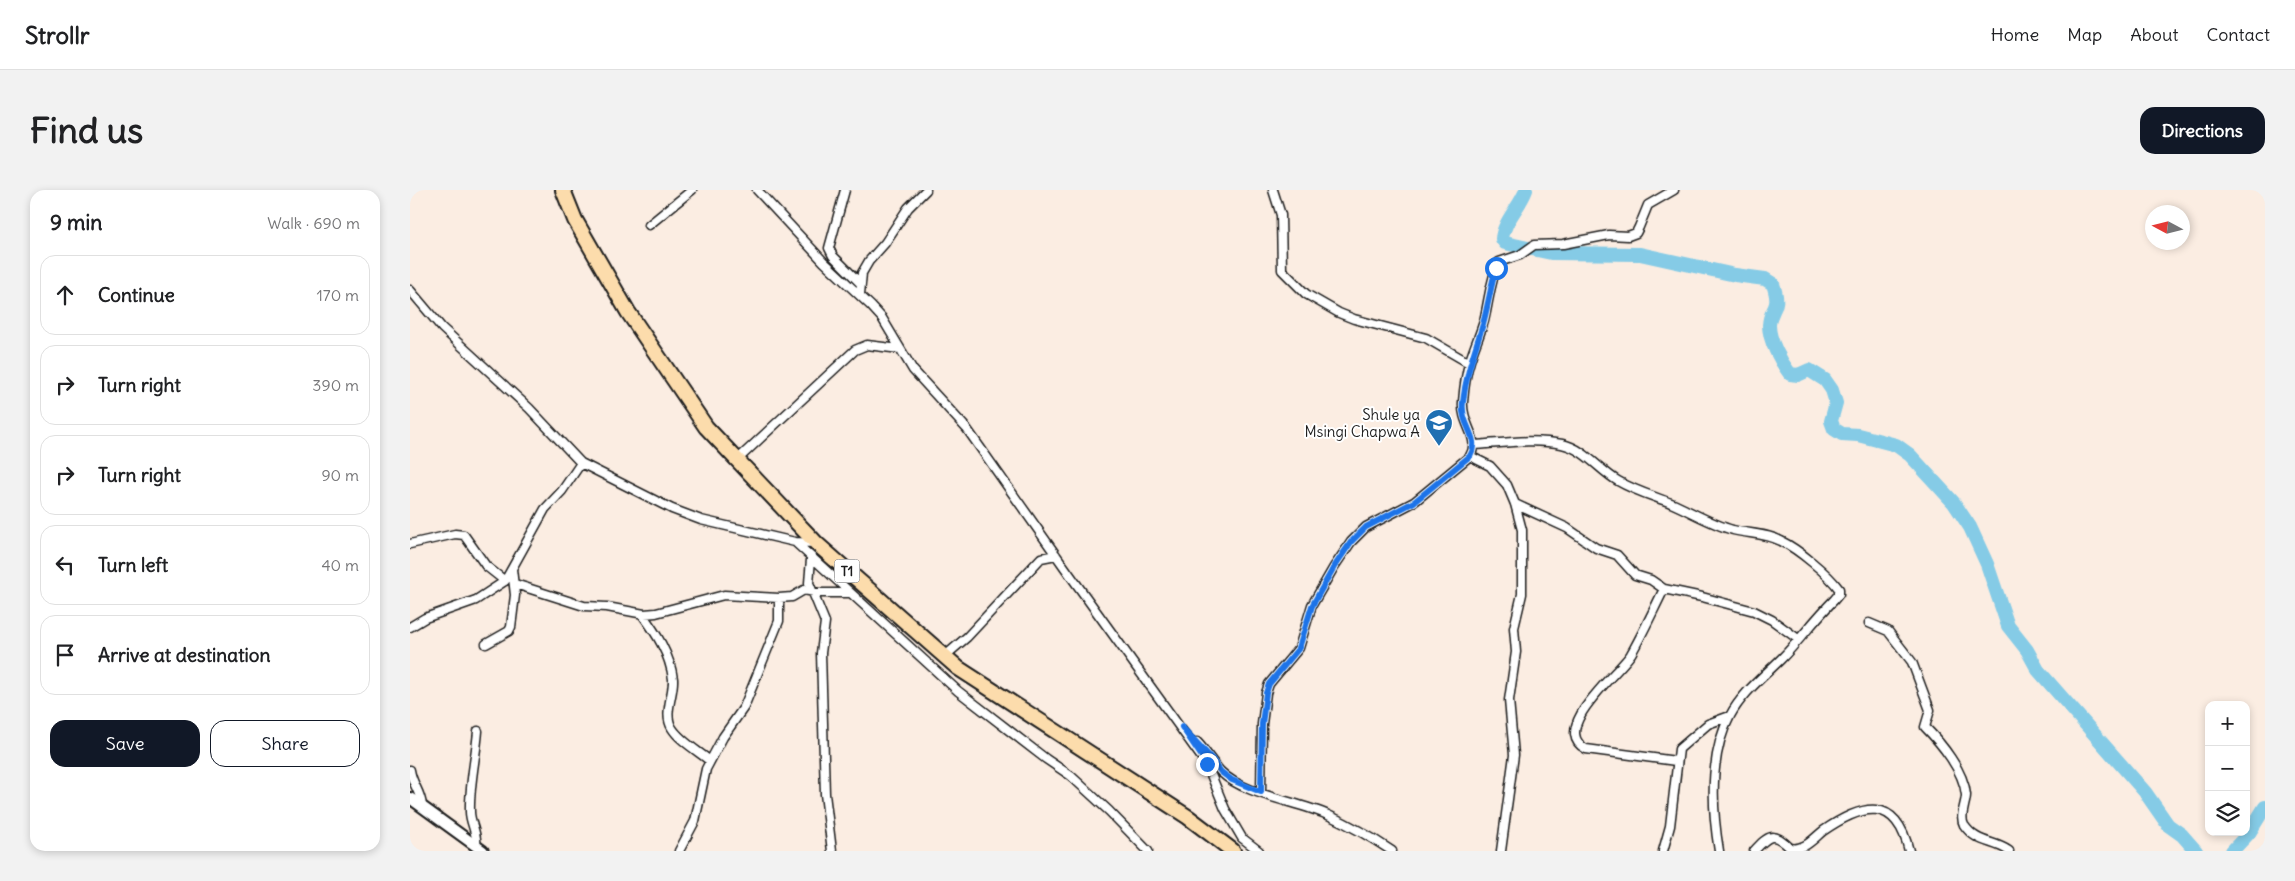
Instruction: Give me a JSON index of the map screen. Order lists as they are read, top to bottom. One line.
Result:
{"streets":{"highway":["T1"]},"places":{"school or university":["Shule ya Msingi Chapwa A"]},"north":"left","page":{"header":"Strollr","nav":["Home","Map","About","Contact"],"buttons":["Directions",["Save","Share"]],"title":"Find us","heading":["9 min","Walk · 690 m"],"list":[["Continue","170 m"],["Turn right","390 m"],["Turn right","90 m"],["Turn left","40 m"],"Arrive at destination"],"map_buttons":["+","−"]}}
